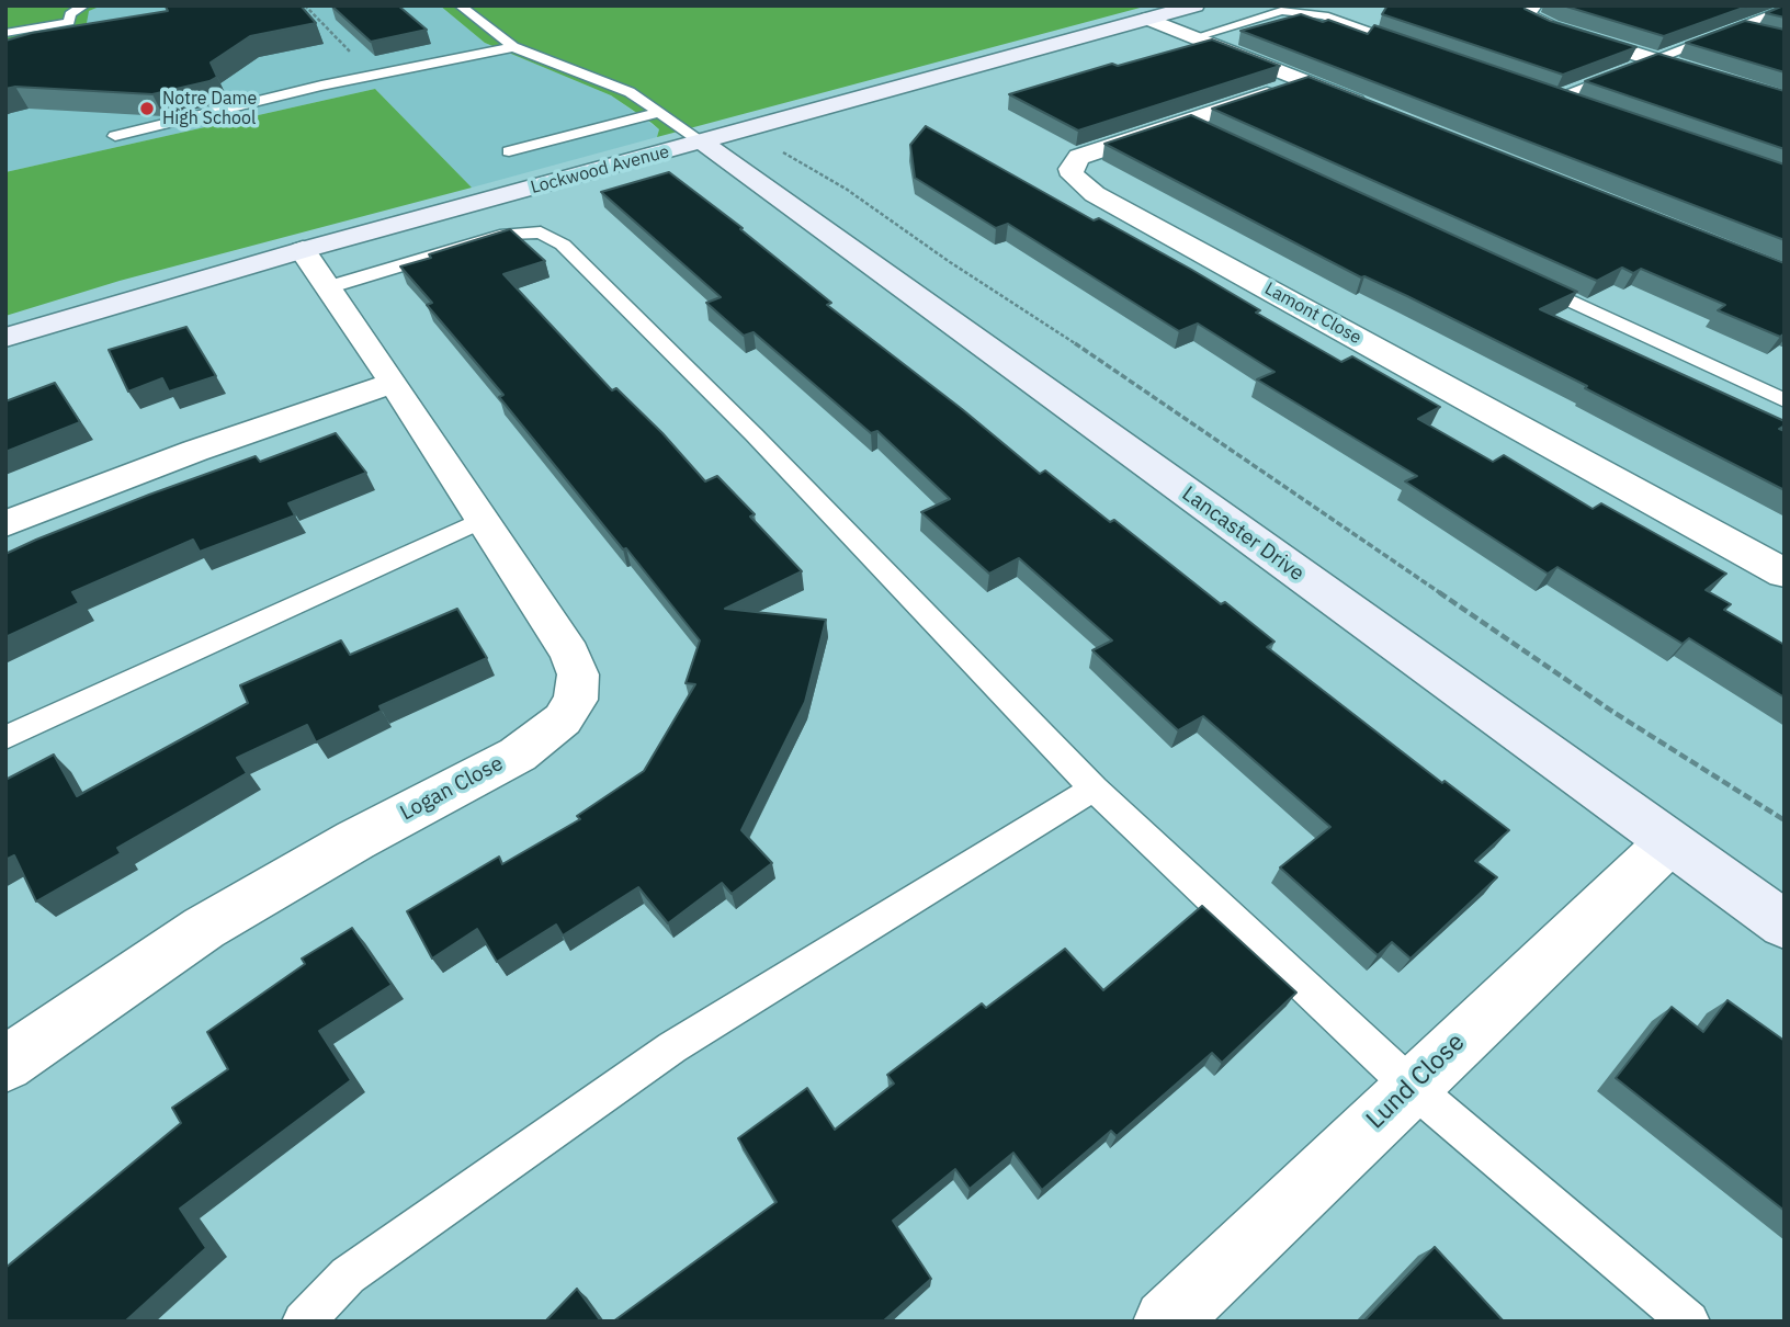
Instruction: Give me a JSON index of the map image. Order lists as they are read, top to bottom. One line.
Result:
{"streets":{"street":["Lockwood Avenue","Lamont Close","Lancaster Drive","Logan Close","Lund Close"]},"crossings":[["Lockwood Avenue","Lancaster Drive"],["Lockwood Avenue","Logan Close"],["Lancaster Drive","Lund Close"]],"places":["Notre Dame High School"]}
